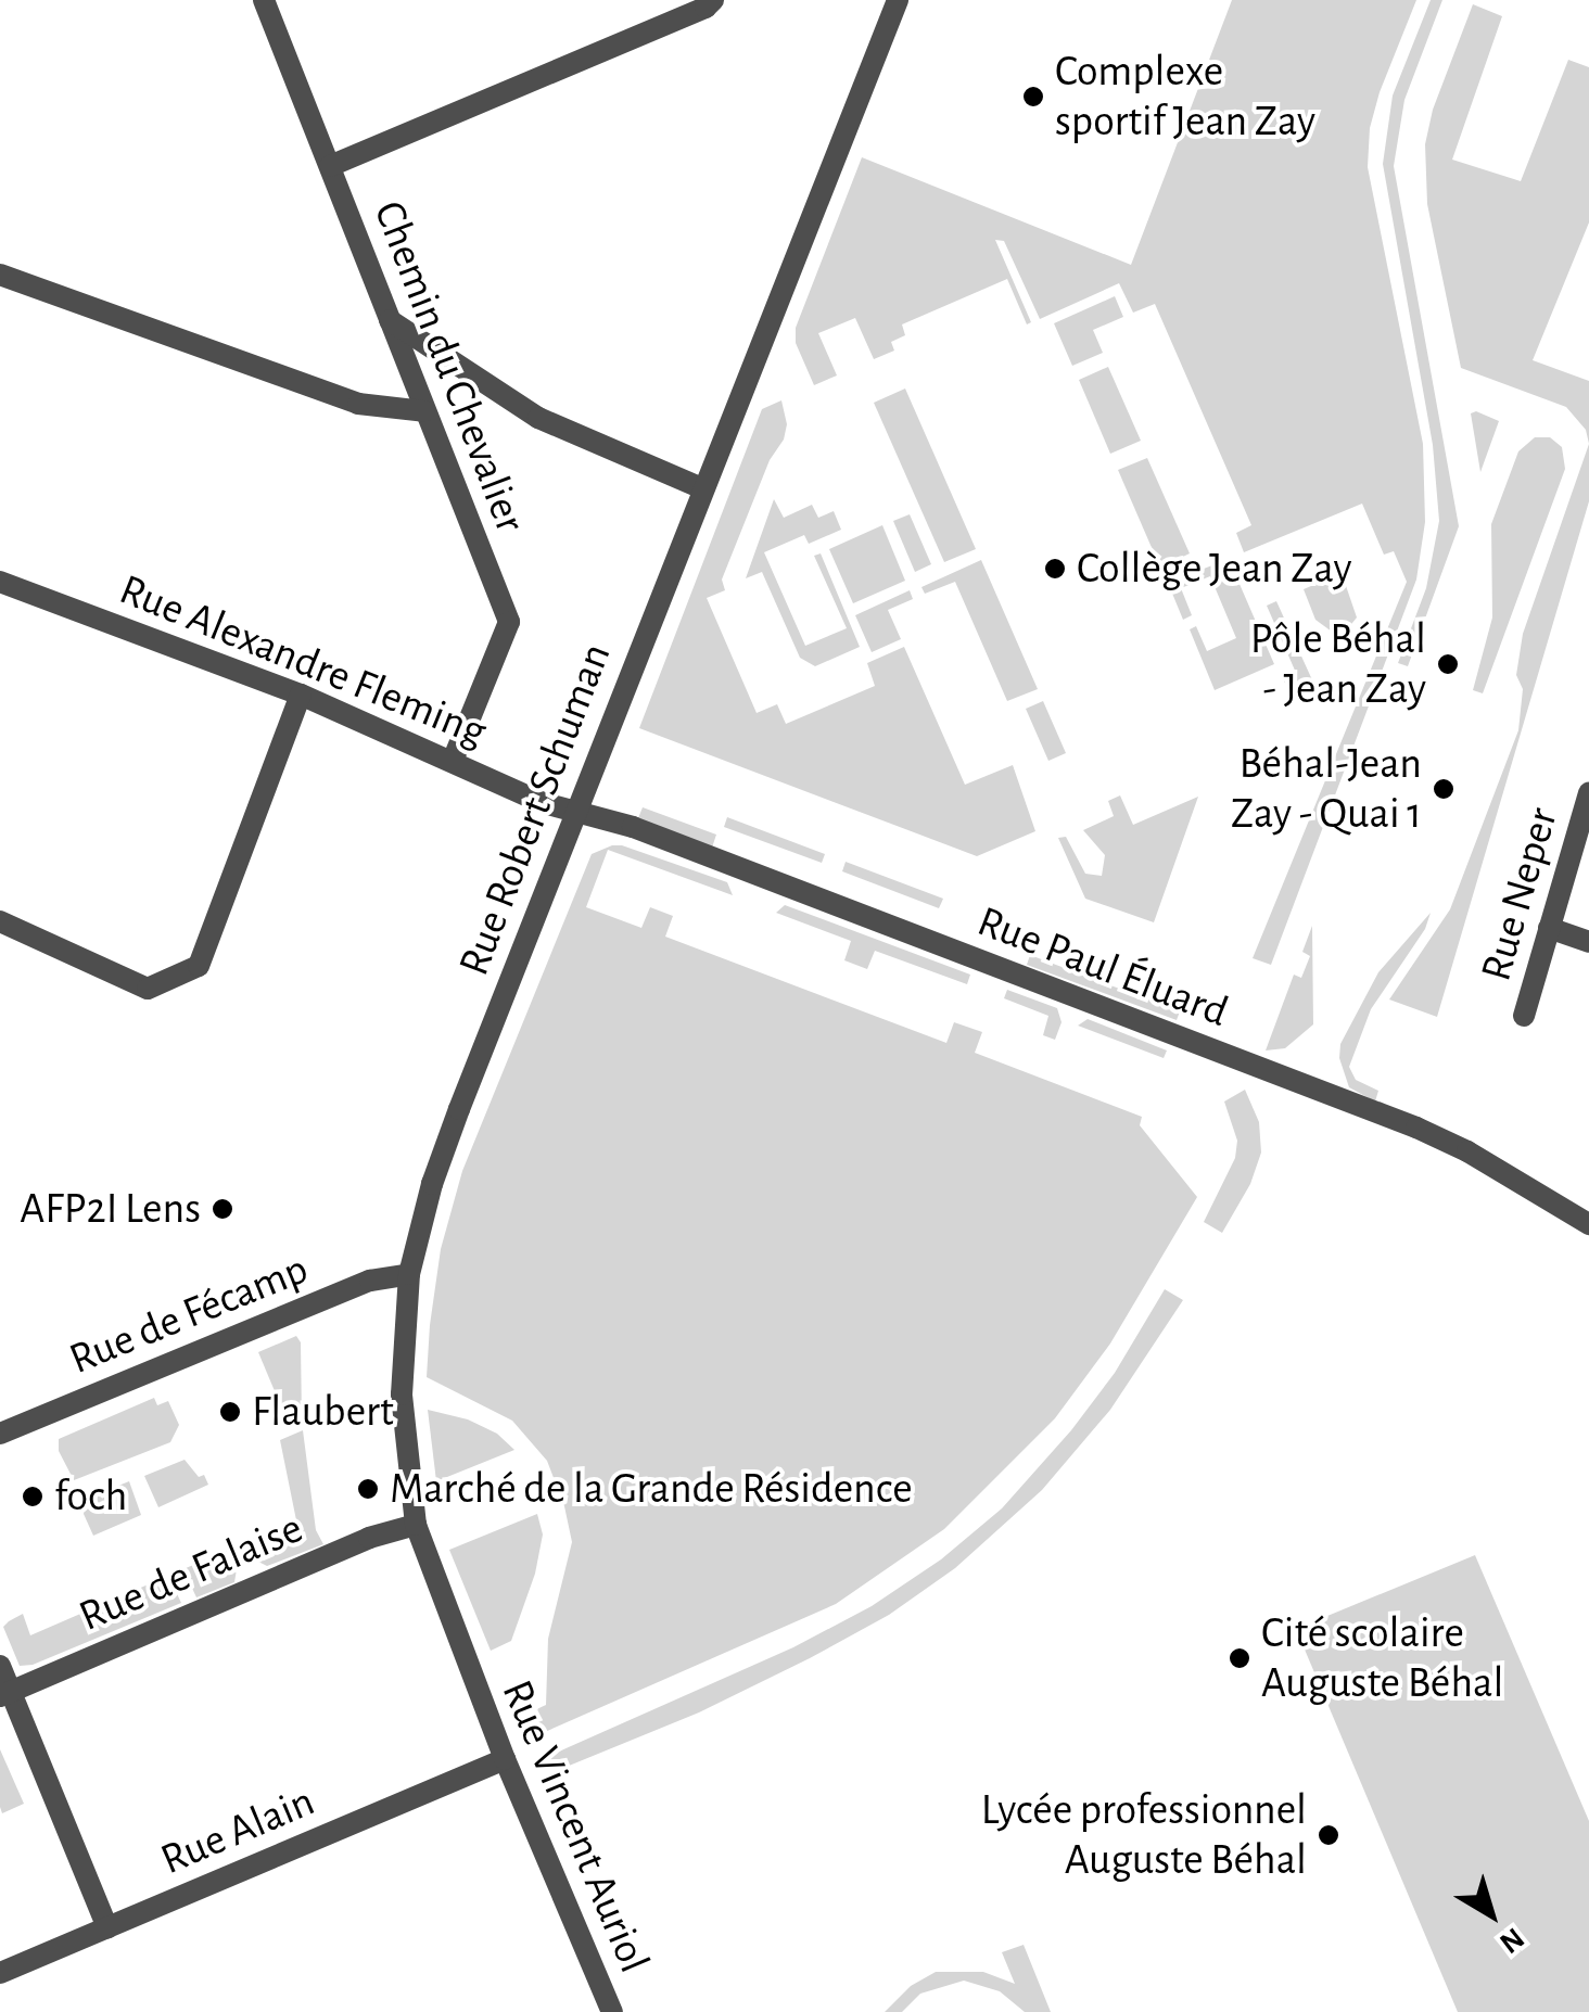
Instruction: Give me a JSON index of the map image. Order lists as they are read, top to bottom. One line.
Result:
{"streets":{"street":["Chemin du Chevalier","Rue Alexandre Fleming","Rue Robert Schuman","Rue Neper","Rue Paul Éluard","Rue de Fécamp","Rue de Falaise","Rue Vincent Auriol","Rue Alain"]},"crossings":[["Chemin du Chevalier","Rue Alexandre Fleming"],["Rue Alexandre Fleming","Rue Robert Schuman"],["Rue Alexandre Fleming","Rue Paul Éluard"],["Rue Robert Schuman","Rue Paul Éluard"],["Rue Robert Schuman","Rue de Fécamp"],["Rue Robert Schuman","Rue de Falaise"],["Rue Robert Schuman","Rue Vincent Auriol"],["Rue Vincent Auriol","Rue Alain"]],"places":["Complexe sportif Jean Zay","Collège Jean Zay","Pôle Béhal - Jean Zay","Béhal-Jean Zay - Quai 1","AFP2I Lens","Flaubert","Marché de la Grande Résidence","foch","Cité scolaire Auguste Béhal","Lycée professionnel Auguste Béhal"],"north":"bottom right"}
